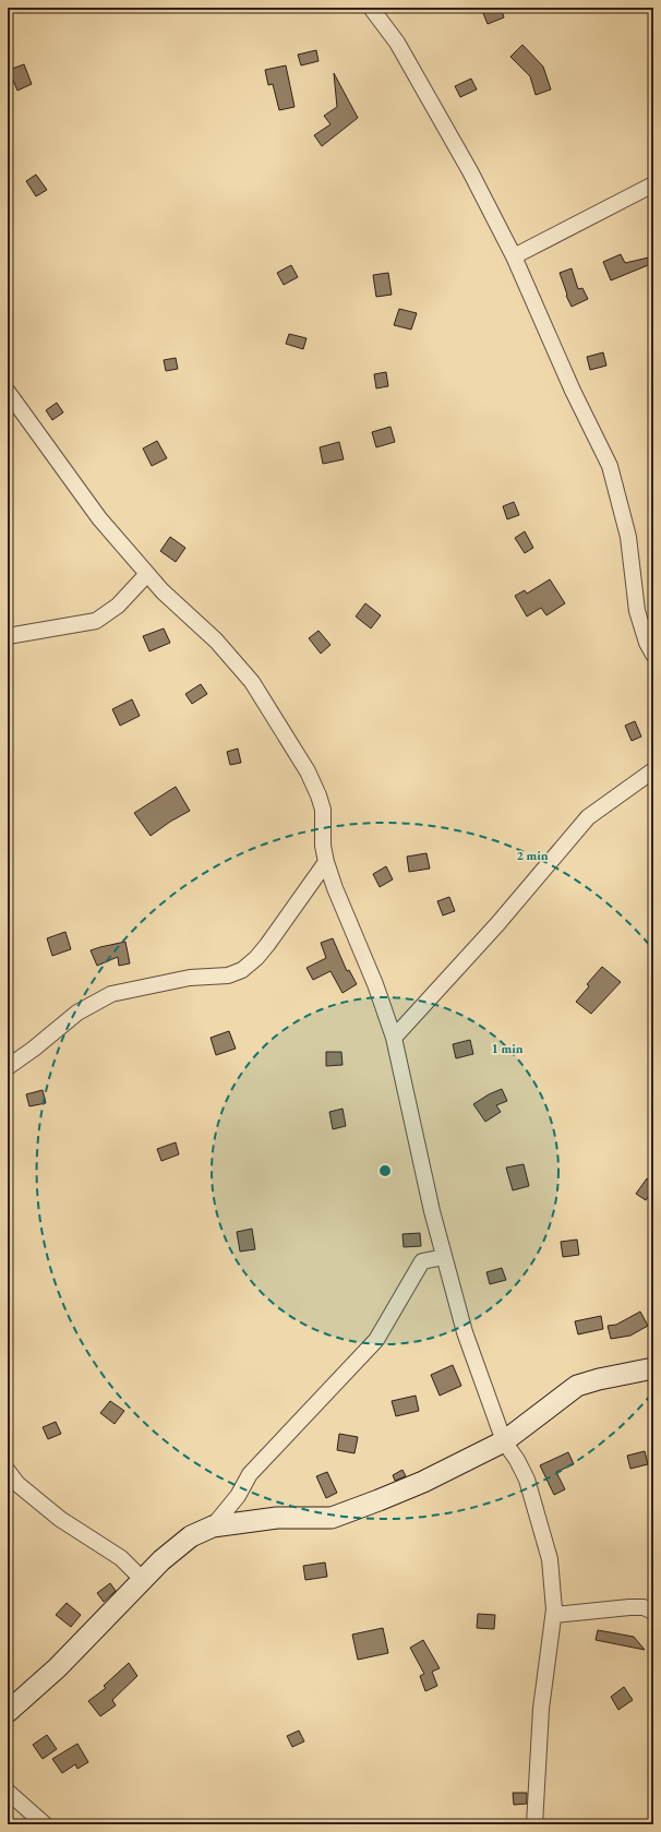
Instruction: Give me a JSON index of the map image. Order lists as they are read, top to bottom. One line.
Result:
{"rings":["2 min","1 min"]}
